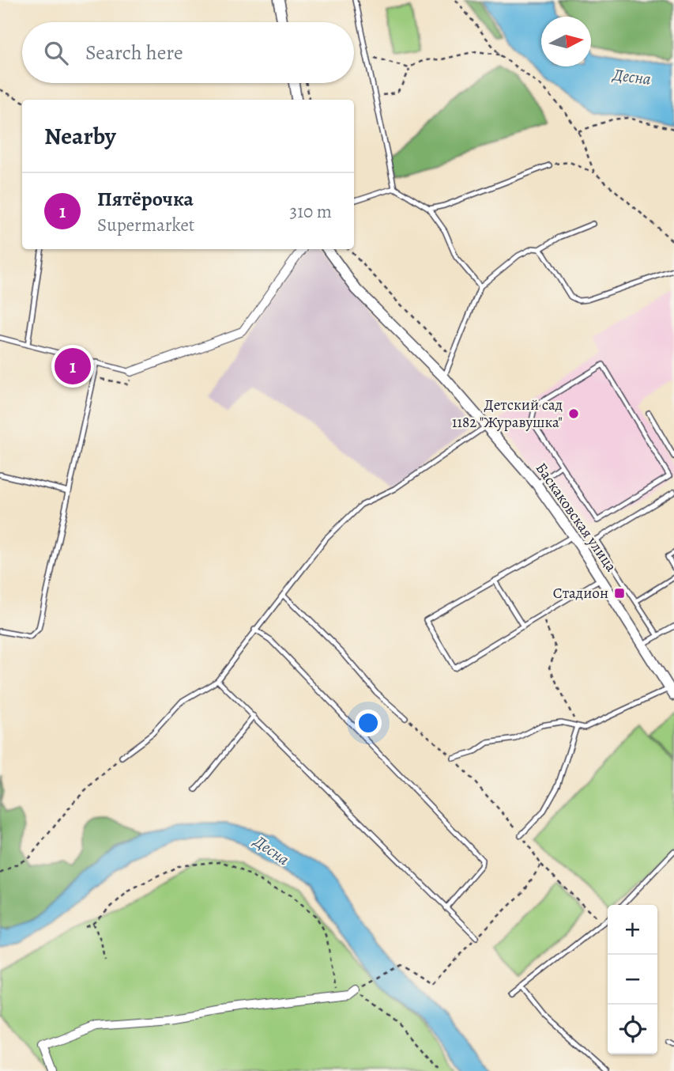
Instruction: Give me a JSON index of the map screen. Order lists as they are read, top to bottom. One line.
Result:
{"streets":{"street":["Баскаковская улица"]},"water":["Десна"],"places":{"other":["Детский сад 1182 \"Журавушка\""],"transit":["Стадион"]},"north":"right","page":{"search":"Search here","heading":"Nearby","list":[{"mark":"1","name":"Пятёрочка","note":"Supermarket","value":"310 m"}],"pins":"1","map_buttons":["+","−"]}}
